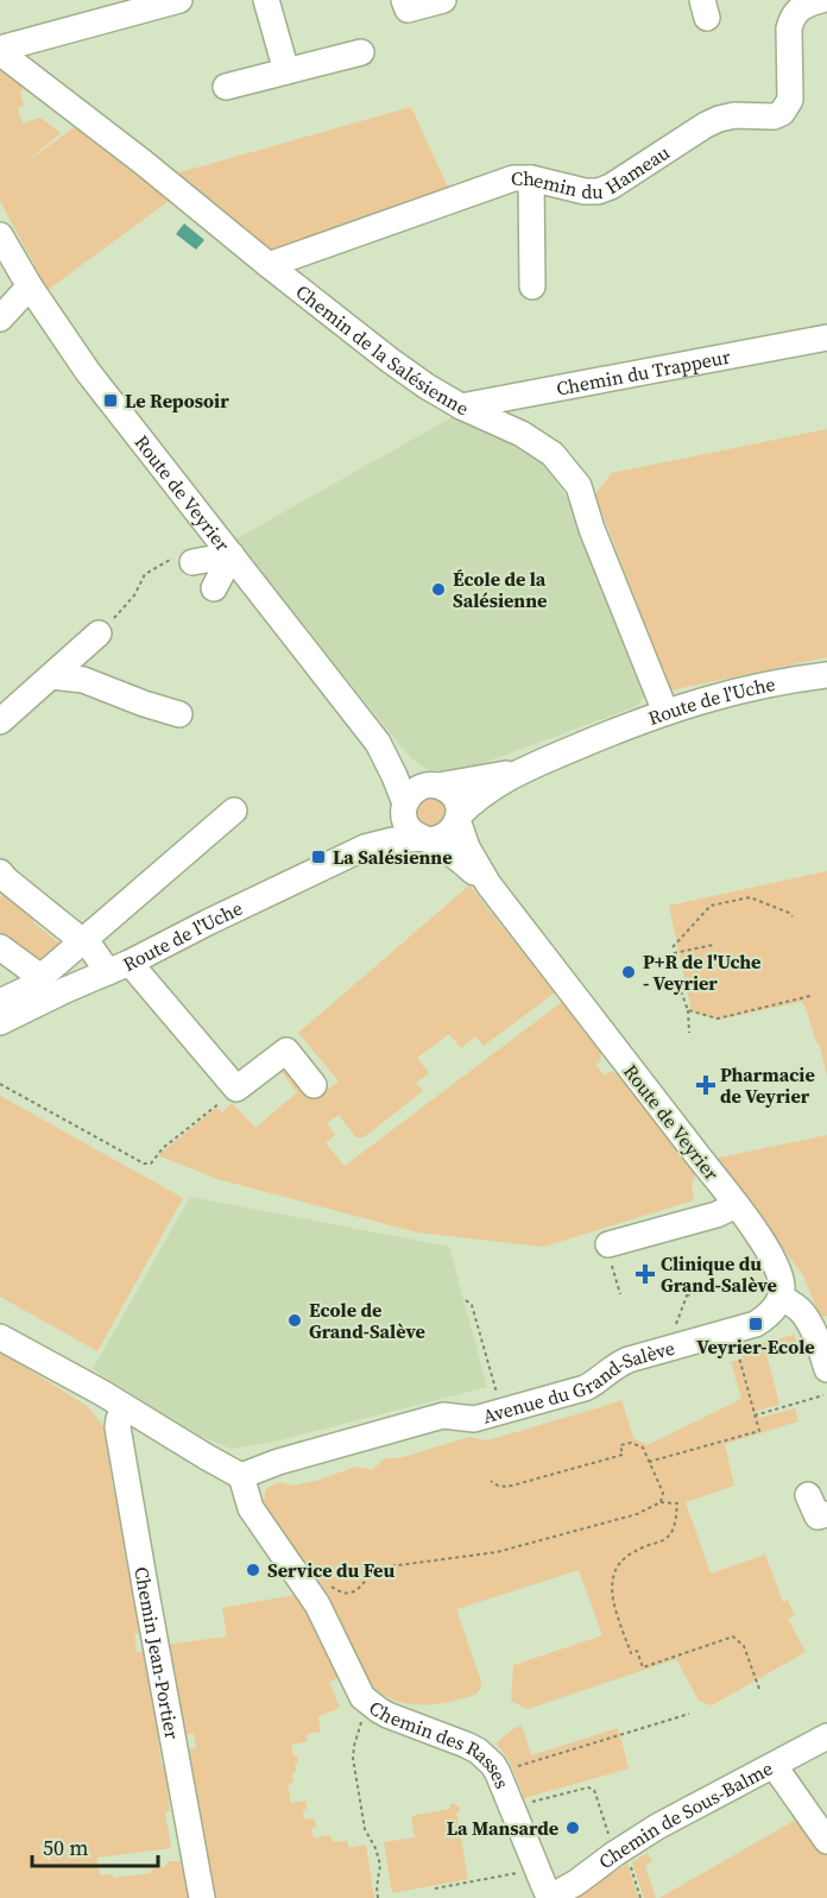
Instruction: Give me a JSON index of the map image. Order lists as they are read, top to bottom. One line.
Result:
{"streets":{"street":["Chemin du Hameau","Chemin de la Salésienne","Chemin du Trappeur","Route de Veyrier","Route de l'Uche","Avenue du Grand-Salève","Chemin Jean-Portier","Chemin des Rasses","Chemin de Sous-Balme"]},"crossings":[["Chemin du Hameau","Chemin de la Salésienne"],["Chemin de la Salésienne","Chemin du Trappeur"],["Chemin de la Salésienne","Route de l'Uche"],["Route de Veyrier","Route de l'Uche"],["Route de Veyrier","Avenue du Grand-Salève"],["Avenue du Grand-Salève","Chemin des Rasses"],["Chemin des Rasses","Chemin de Sous-Balme"]],"places":{"transit":["Le Reposoir","La Salésienne","Veyrier-Ecole"],"other":["École de la Salésienne","P+R de l'Uche - Veyrier","Ecole de Grand-Salève","Service du Feu","La Mansarde"],"health":["Pharmacie de Veyrier","Clinique du Grand-Salève"]},"scale_bar":"50 m"}
